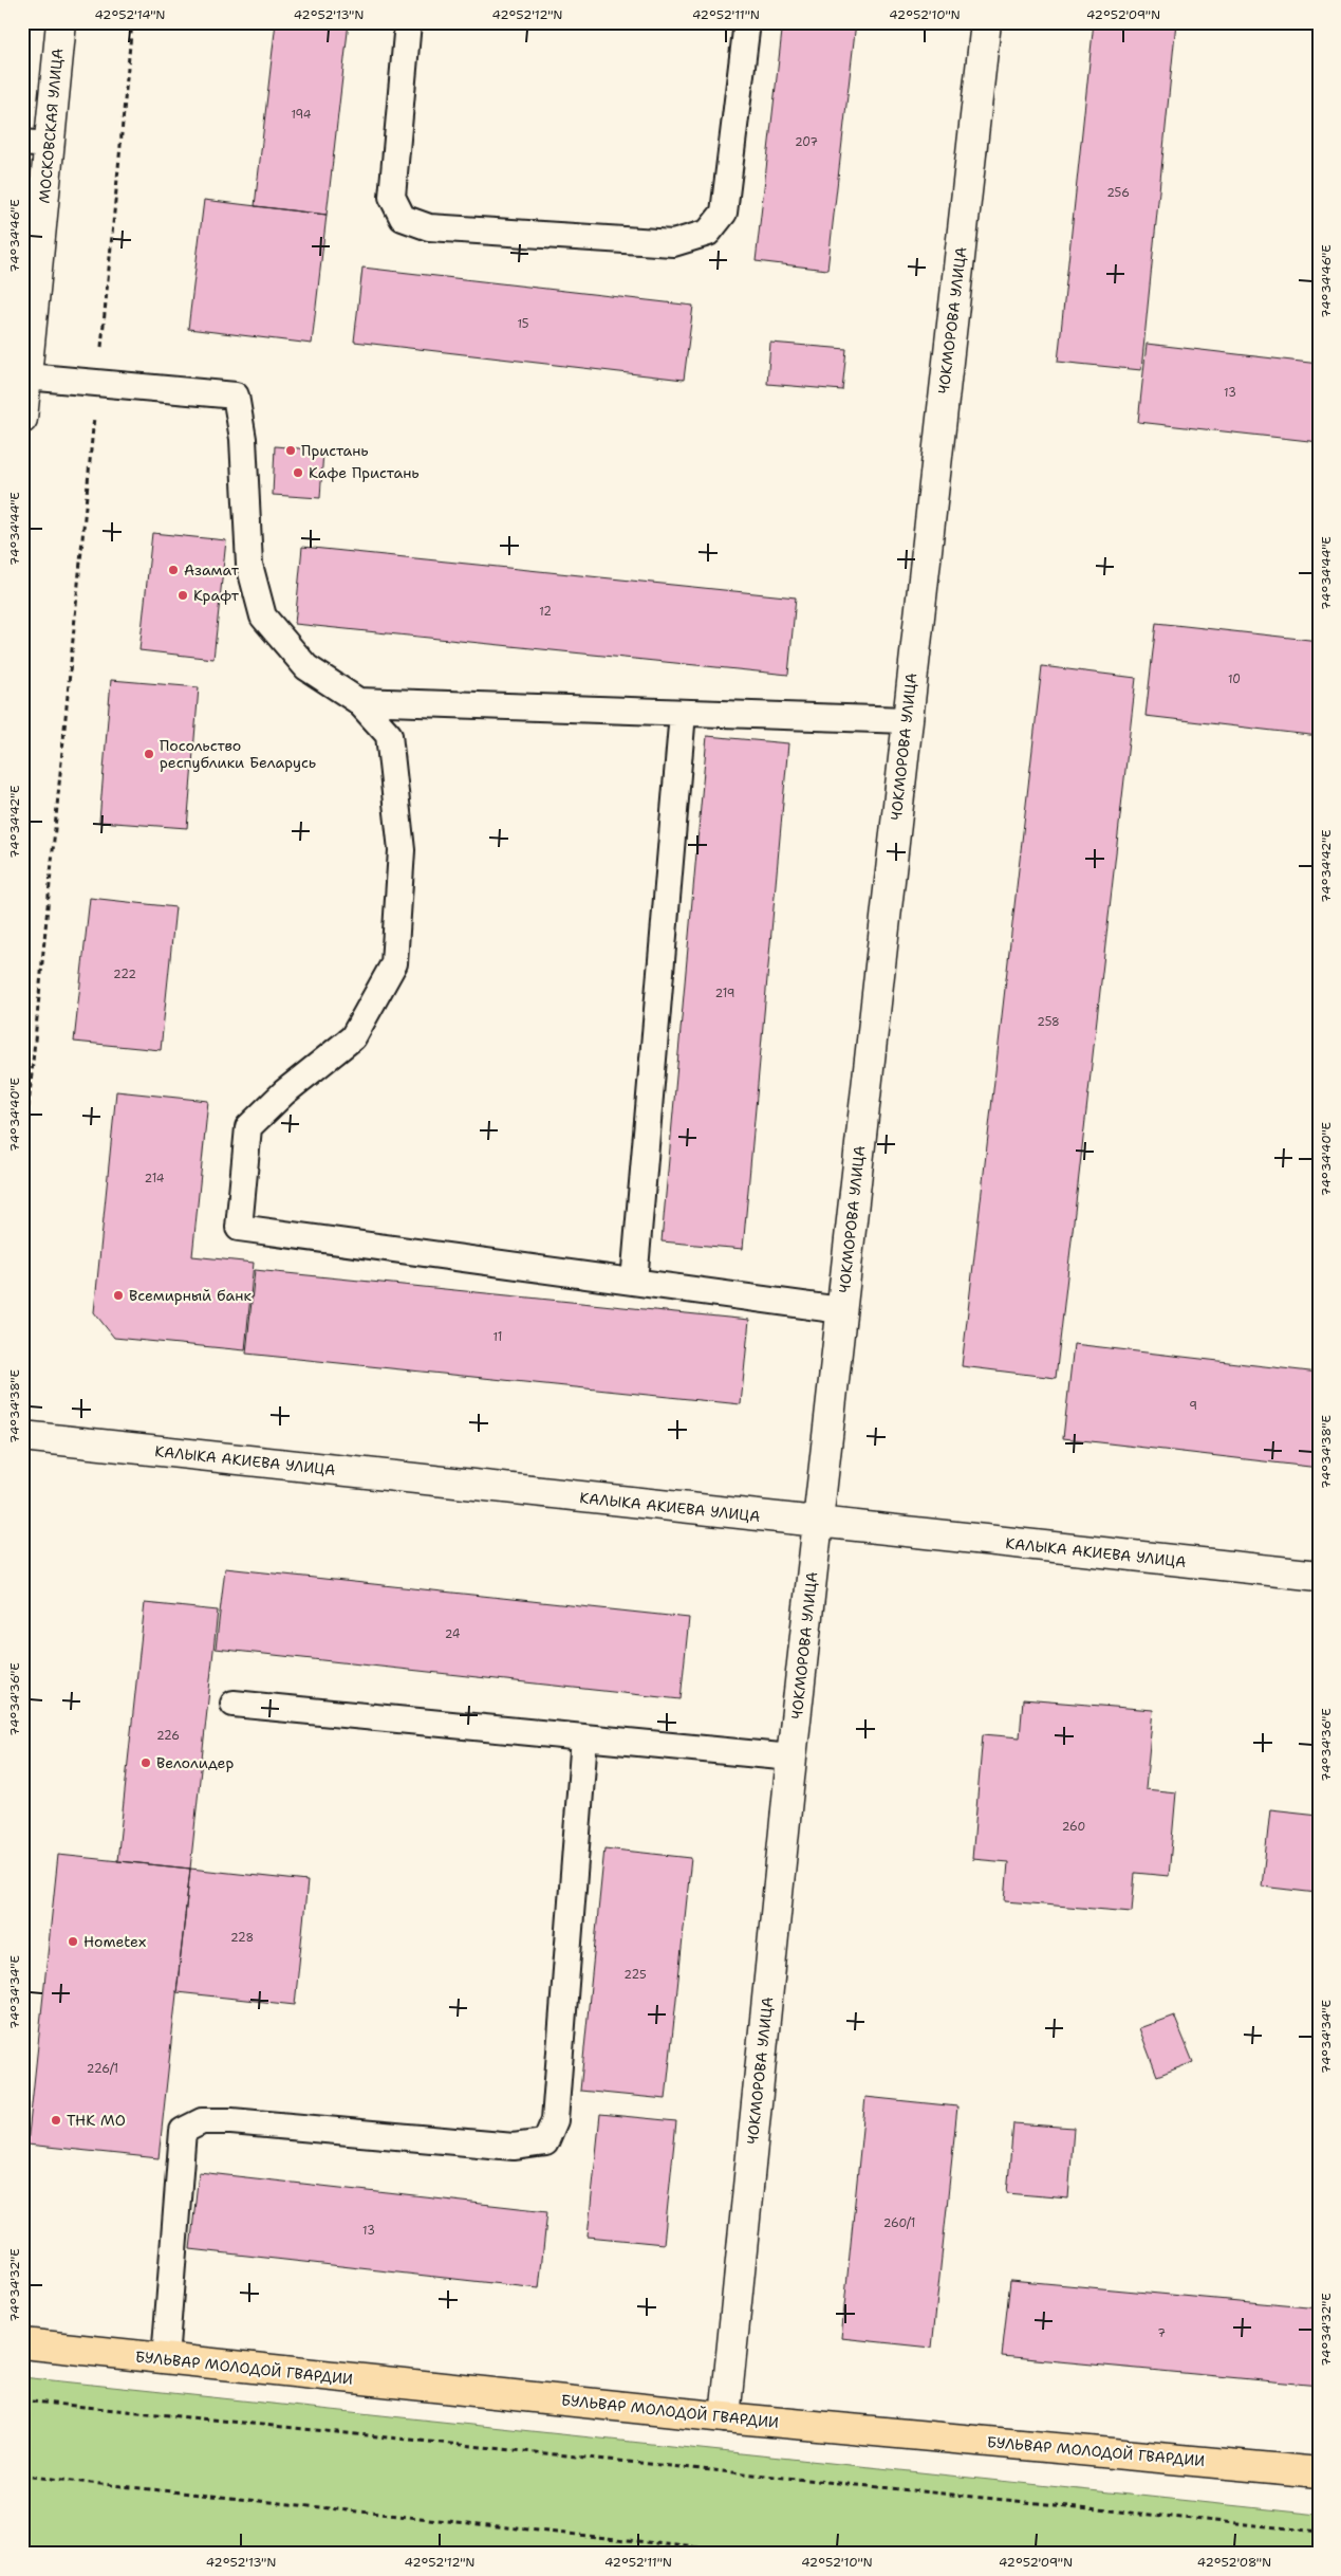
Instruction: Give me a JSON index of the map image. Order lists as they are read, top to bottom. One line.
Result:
{"streets":{"main road":["БУЛЬВАР МОЛОДОЙ ГВАРДИИ"],"street":["МОСКОВСКАЯ УЛИЦА","ЧОКМОРОВА УЛИЦА","КАЛЫКА АКИЕВА УЛИЦА"]},"crossings":[["ЧОКМОРОВА УЛИЦА","КАЛЫКА АКИЕВА УЛИЦА"],["ЧОКМОРОВА УЛИЦА","БУЛЬВАР МОЛОДОЙ ГВАРДИИ"]],"places":["Пристань","Кафе Пристань","Азамат","Крафт","Посольство республики Беларусь","Всемирный банк","Велолидер","Hometex","ТНК МО"],"house_numbers":["194","207","256","15","13","12","10","222","219","258","214","11","9","24","226","260","228","225","226/1","260/1","13","7"],"coordinates":["42°52'14\"N","42°52'13\"N","42°52'12\"N","42°52'11\"N","42°52'10\"N","42°52'09\"N","74°34'46\"E","74°34'44\"E","74°34'42\"E","74°34'40\"E","74°34'38\"E","74°34'36\"E","74°34'34\"E","74°34'32\"E","42°52'08\"N"]}
